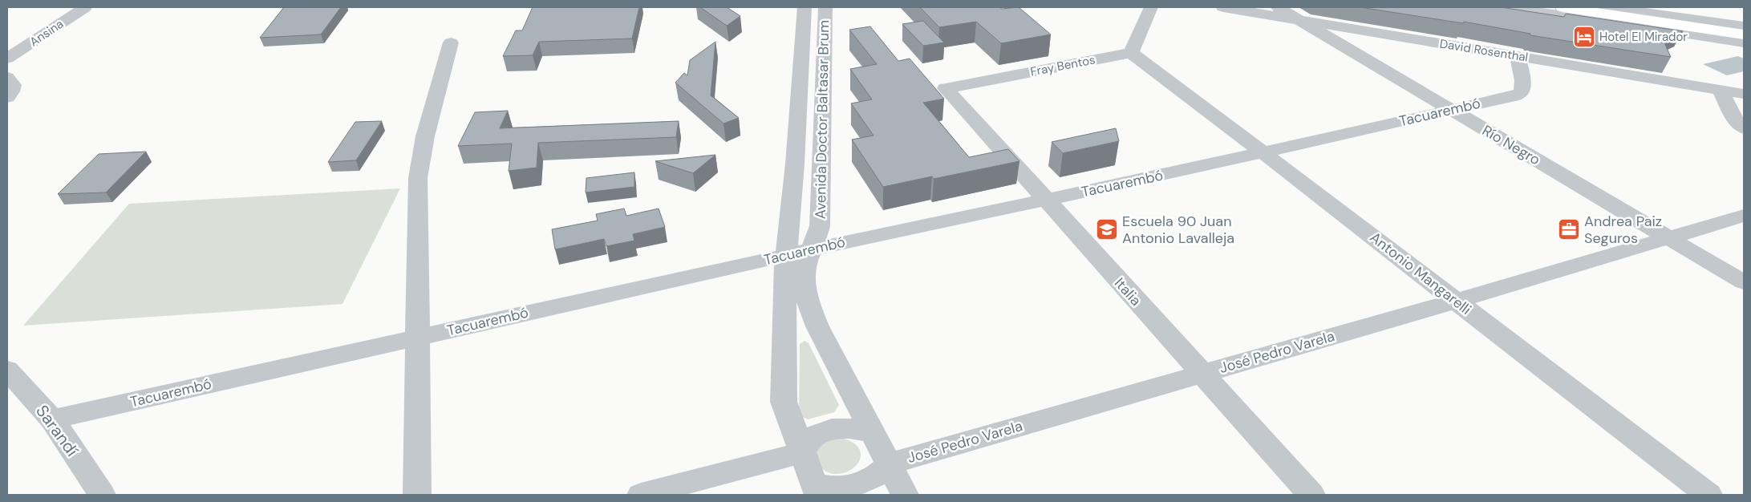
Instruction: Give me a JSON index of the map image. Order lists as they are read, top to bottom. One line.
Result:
{"streets":{"street":["Ansina","David Rosenthal","Fray Bentos","Tacuarembó","Avenida Doctor Baltasar Brum","Río Negro","Antonio Mangarelli","Italia","José Pedro Varela","Sarandí"]},"crossings":[["David Rosenthal","Tacuarembó"],["David Rosenthal","Río Negro"],["Fray Bentos","Antonio Mangarelli"],["Fray Bentos","Italia"],["Tacuarembó","Avenida Doctor Baltasar Brum"],["Tacuarembó","Río Negro"],["Tacuarembó","Antonio Mangarelli"],["Tacuarembó","Italia"],["Tacuarembó","Sarandí"],["Avenida Doctor Baltasar Brum","José Pedro Varela"],["Río Negro","José Pedro Varela"],["Antonio Mangarelli","José Pedro Varela"],["Italia","José Pedro Varela"]],"places":{"hotel":["Hotel El Mirador"],"school or university":["Escuela 90 Juan Antonio Lavalleja"],"office":["Andrea Paiz Seguros"]}}
